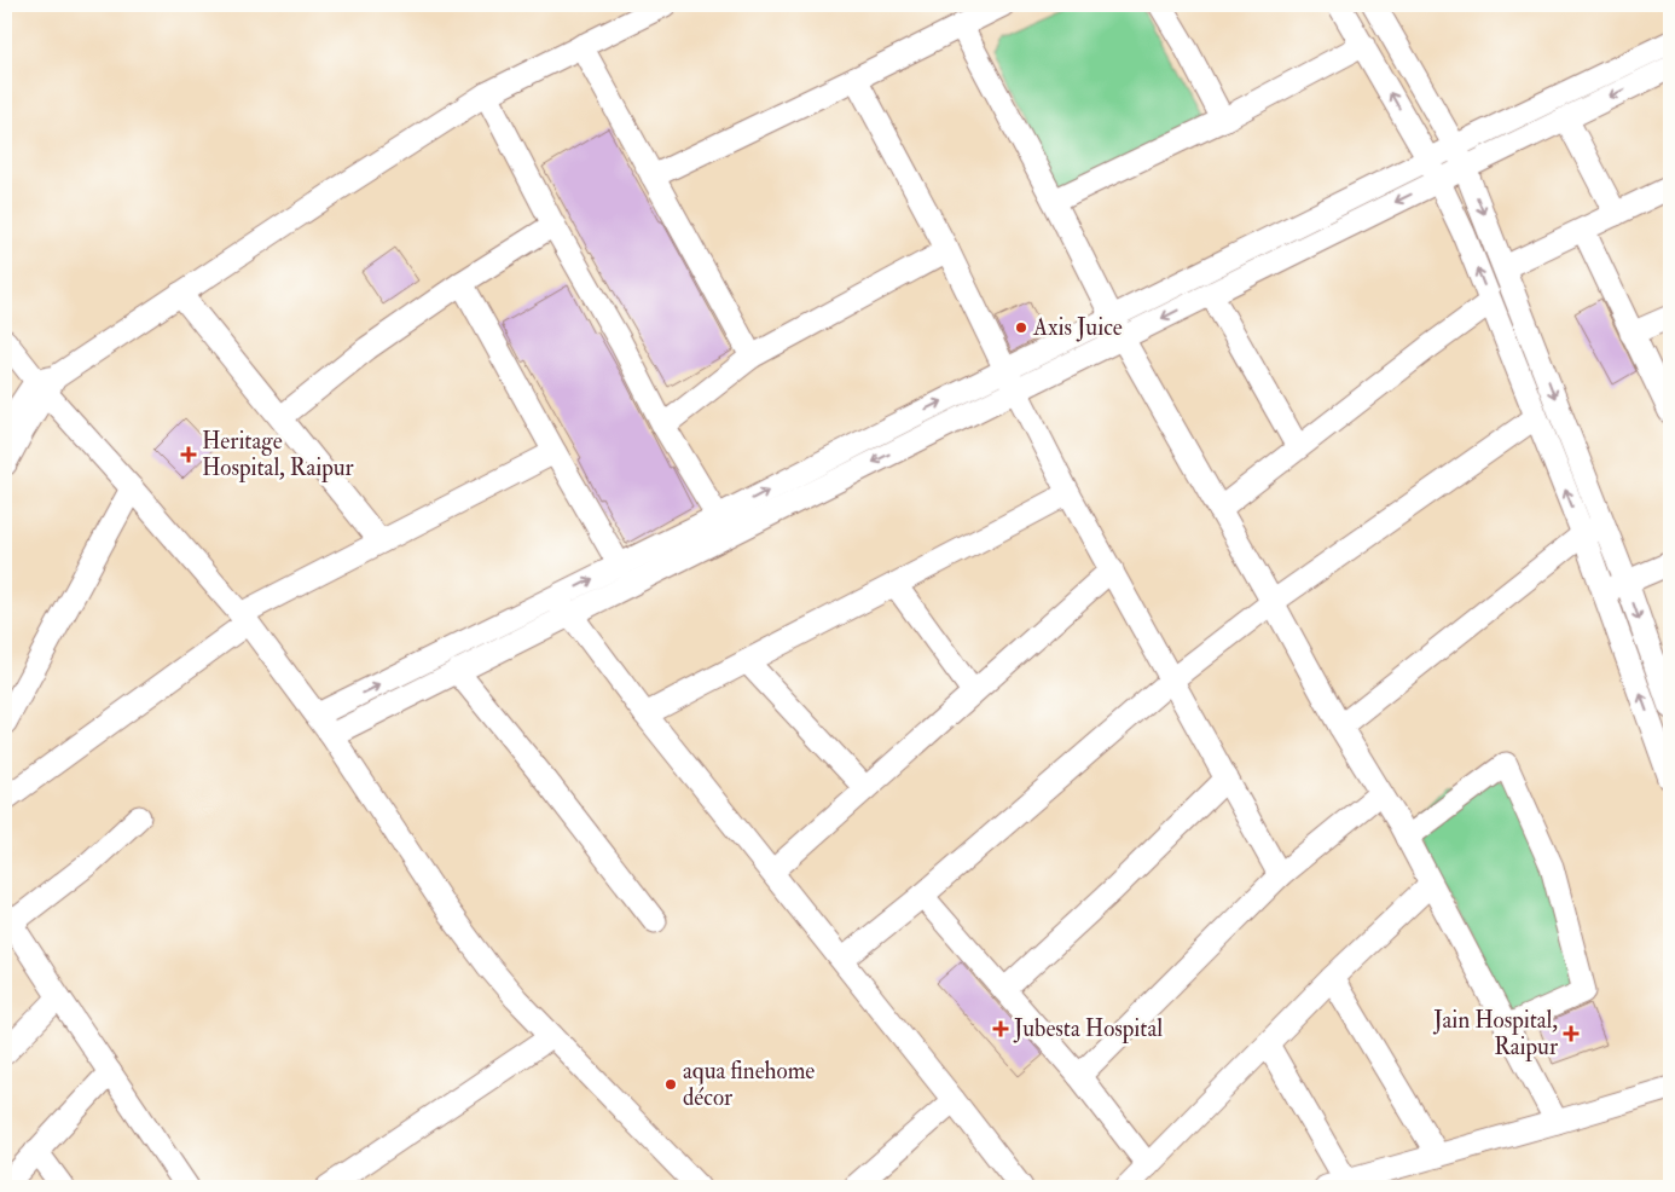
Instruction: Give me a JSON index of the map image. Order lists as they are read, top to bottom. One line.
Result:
{"places":{"other":["Axis Juice","aqua finehome décor"],"health":["Heritage Hospital, Raipur","Jubesta Hospital","Jain Hospital, Raipur"]}}
